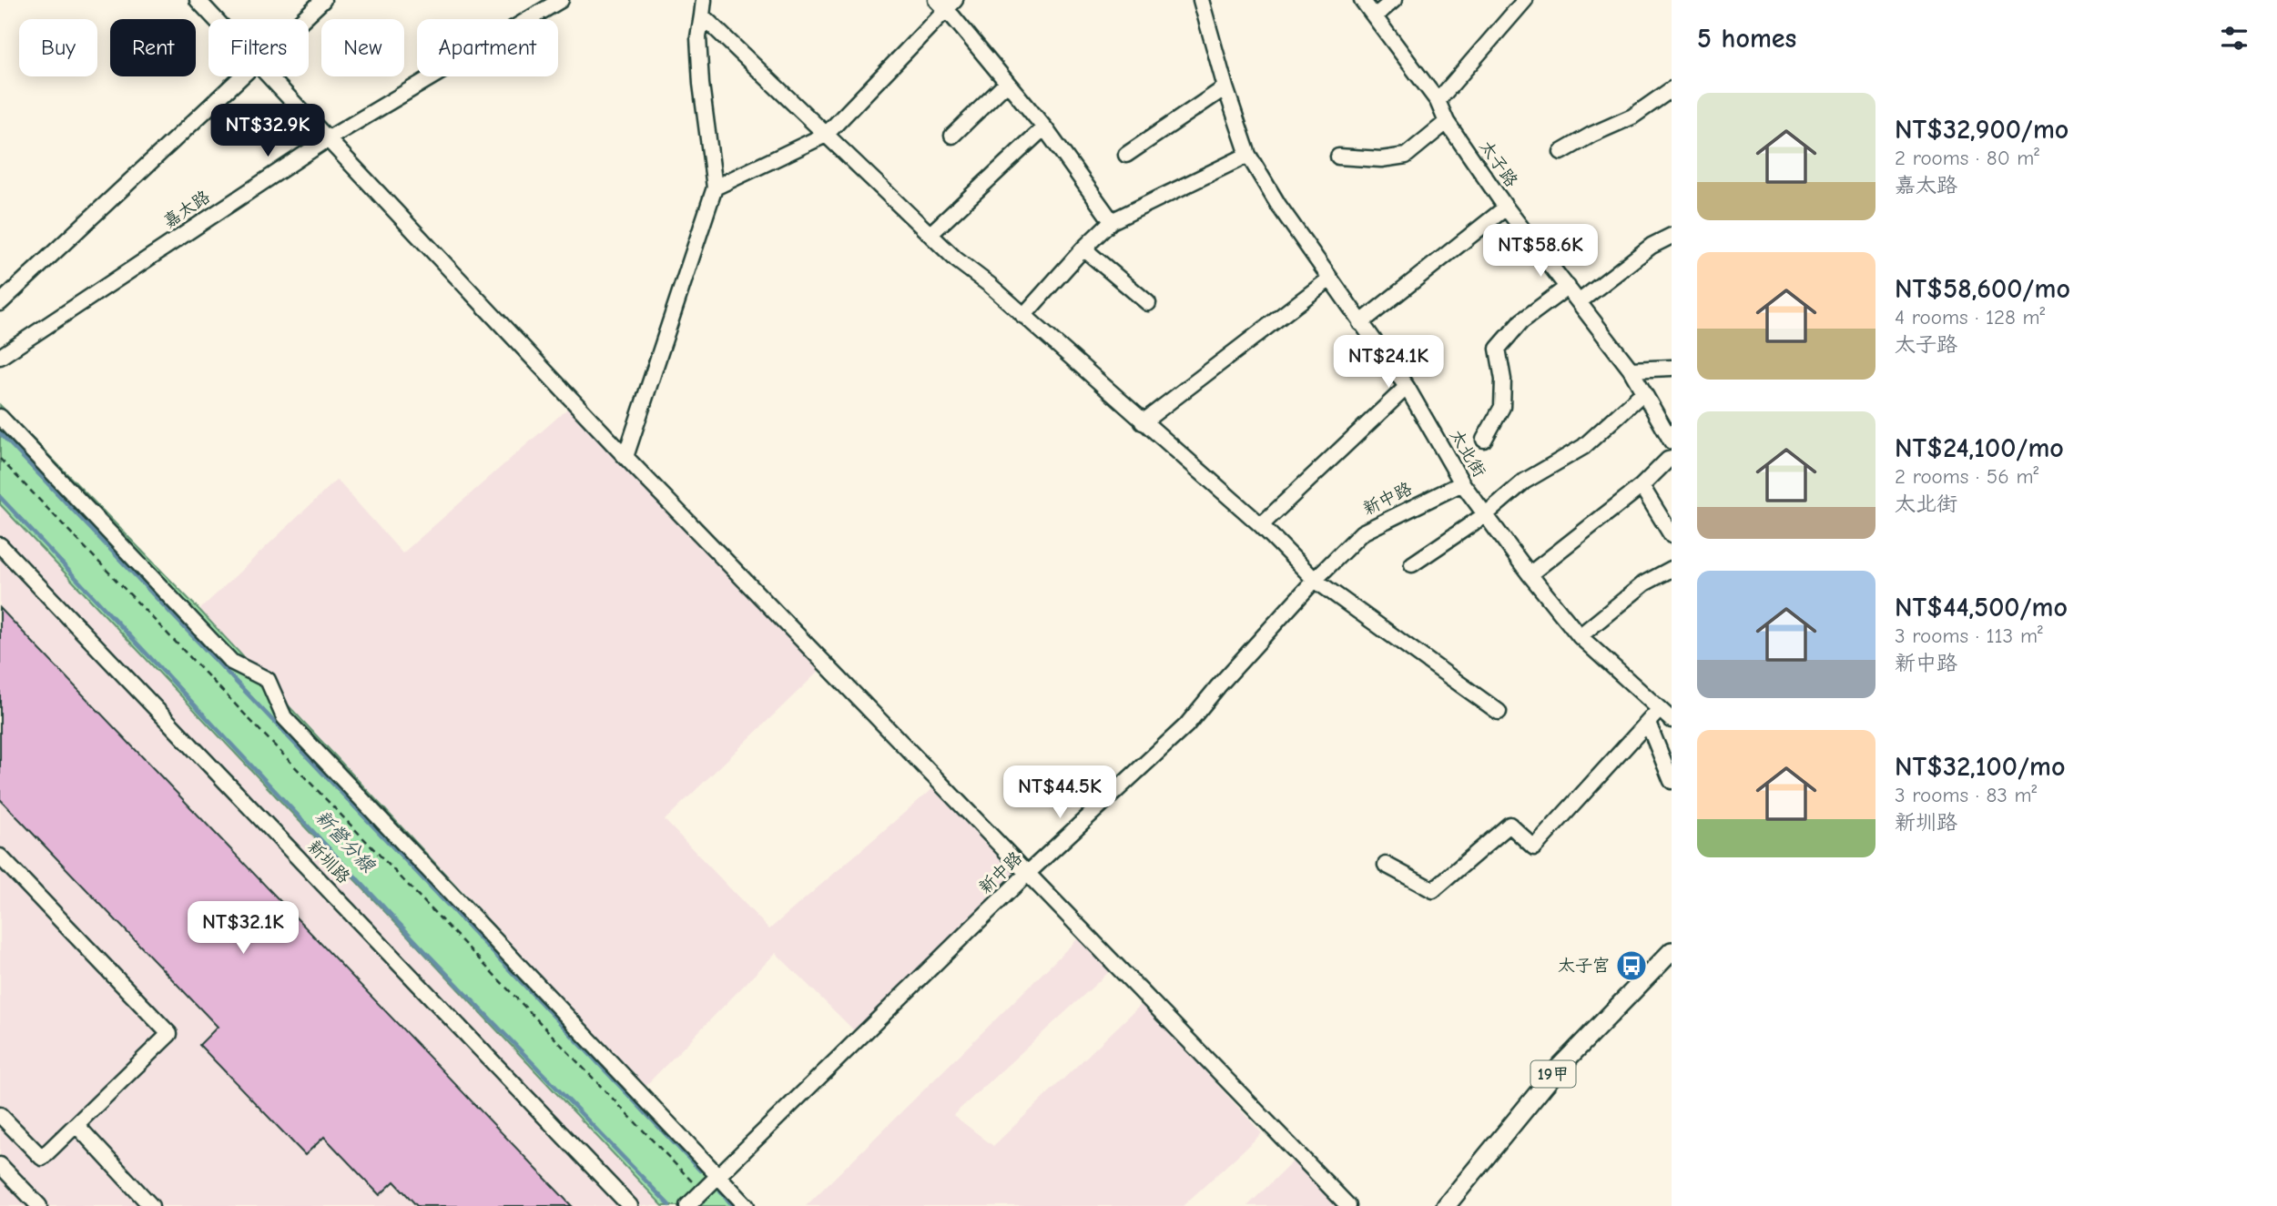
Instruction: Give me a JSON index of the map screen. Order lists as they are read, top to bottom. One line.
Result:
{"streets":{"main road":["19甲"],"street":["太子路","嘉太路","太北街","新中路","新圳路"]},"crossings":[["太北街","新中路"]],"water":["新營分線"],"places":{"bus stop":["太子宮"]},"page":{"heading":"5 homes","chip":["Buy","Rent","Filters","New","Apartment"],"list":[{"name":"NT$32,900/mo","note":"2 rooms · 80 m² · 嘉太路"},{"name":"NT$58,600/mo","note":"4 rooms · 128 m² · 太子路"},{"name":"NT$24,100/mo","note":"2 rooms · 56 m² · 太北街"},{"name":"NT$44,500/mo","note":"3 rooms · 113 m² · 新中路"},{"name":"NT$32,100/mo","note":"3 rooms · 83 m² · 新圳路"}],"price":["NT$32.9K","NT$58.6K","NT$24.1K","NT$44.5K","NT$32.1K"]}}
